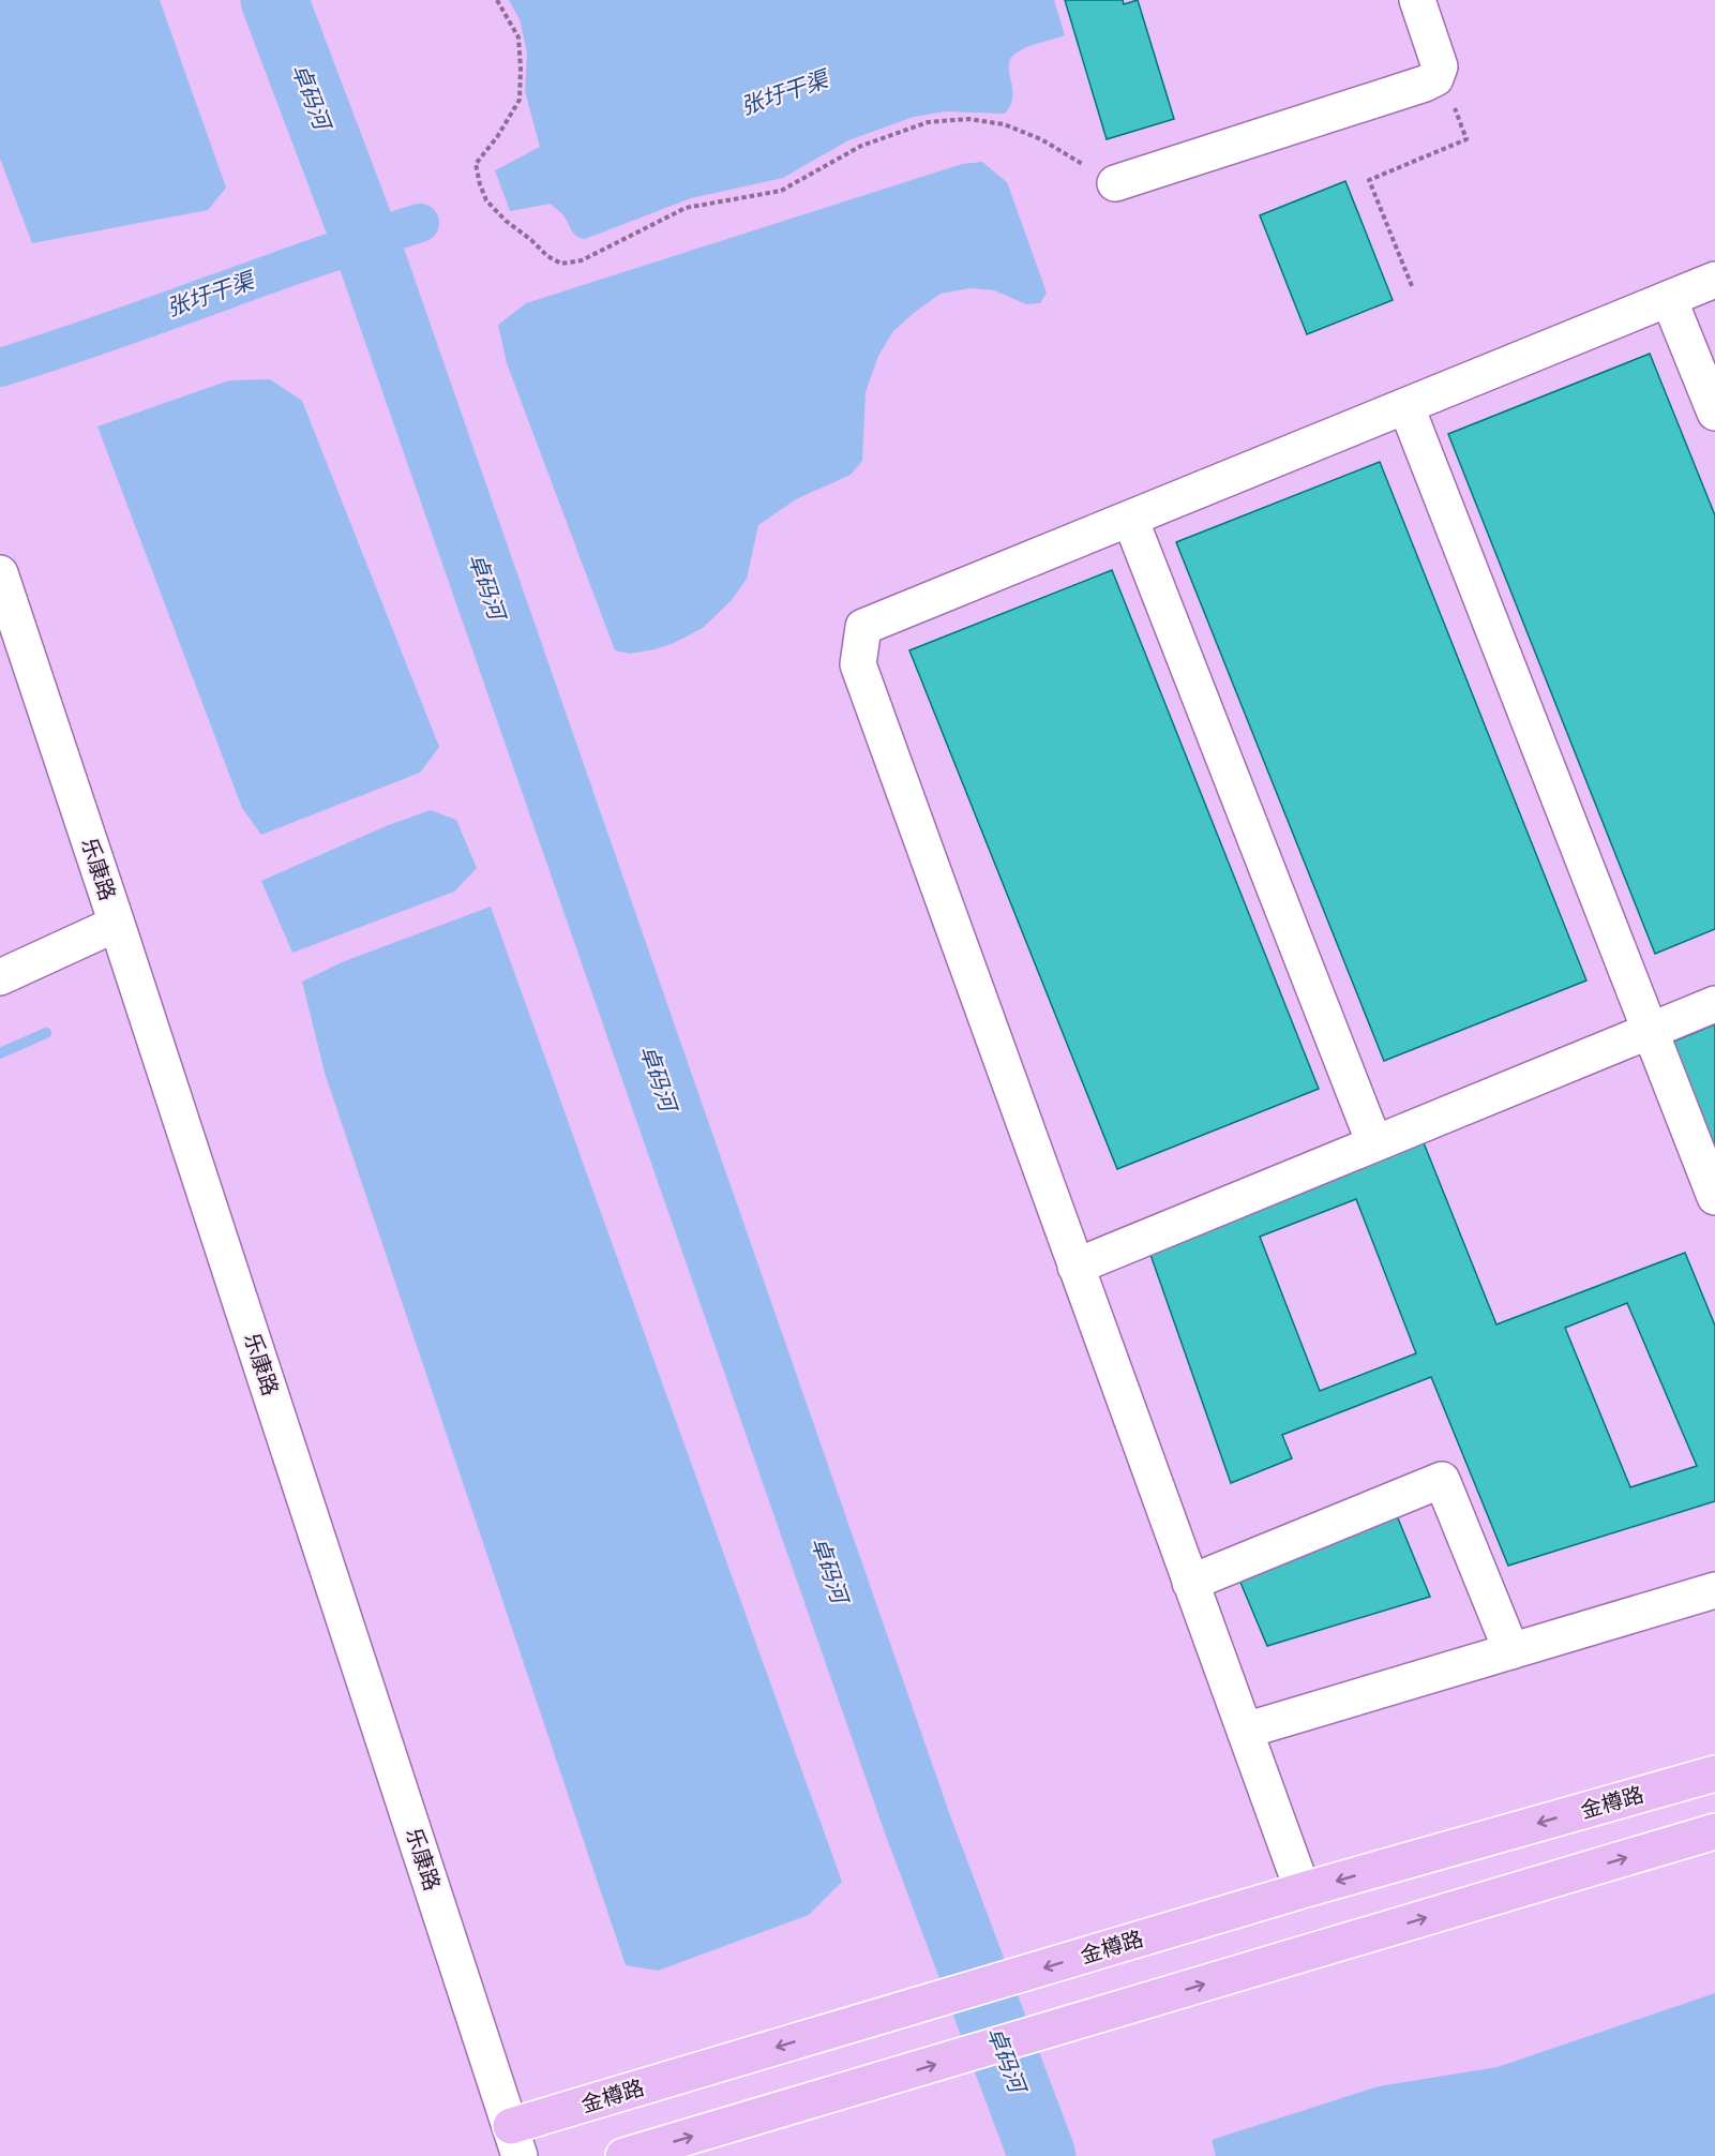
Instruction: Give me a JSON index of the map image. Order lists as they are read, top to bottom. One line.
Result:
{"streets":{"main road":["金樽路"],"street":["乐康路"]},"crossings":[["乐康路","金樽路"]],"water":["张圩干渠","卓码河"]}
